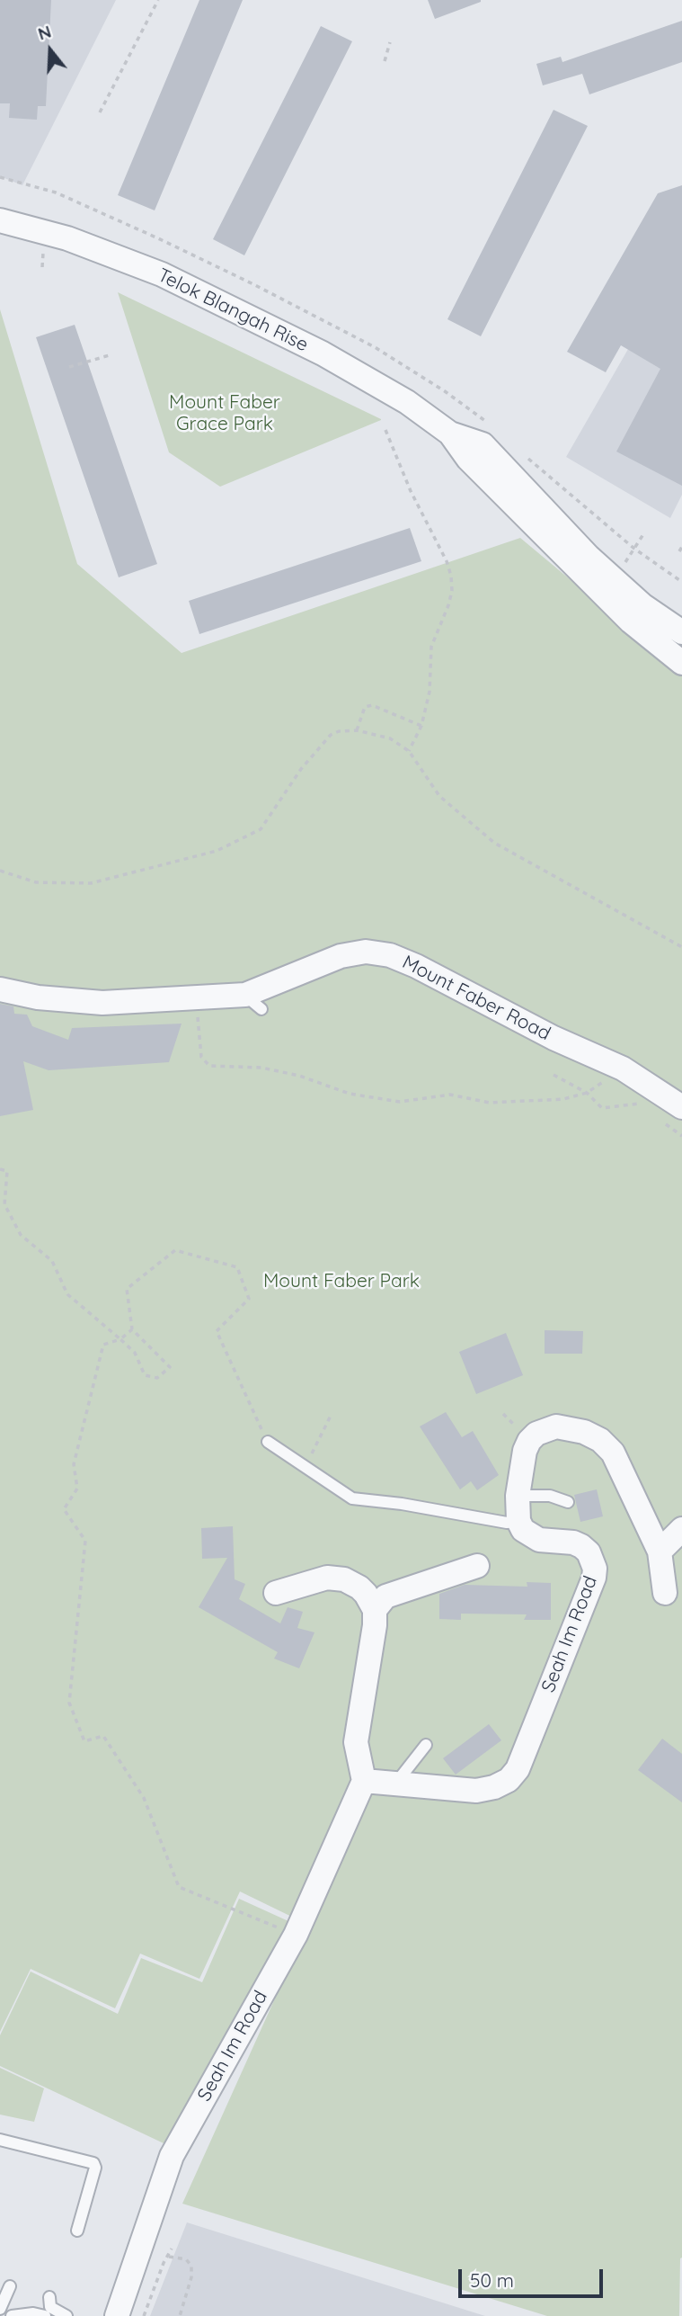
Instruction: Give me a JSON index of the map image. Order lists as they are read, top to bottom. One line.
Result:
{"streets":{"street":["Telok Blangah Rise","Mount Faber Road","Seah Im Road"]},"parks":["Mount Faber Grace Park","Mount Faber Park"],"scale_bar":"50 m","north":"top"}
